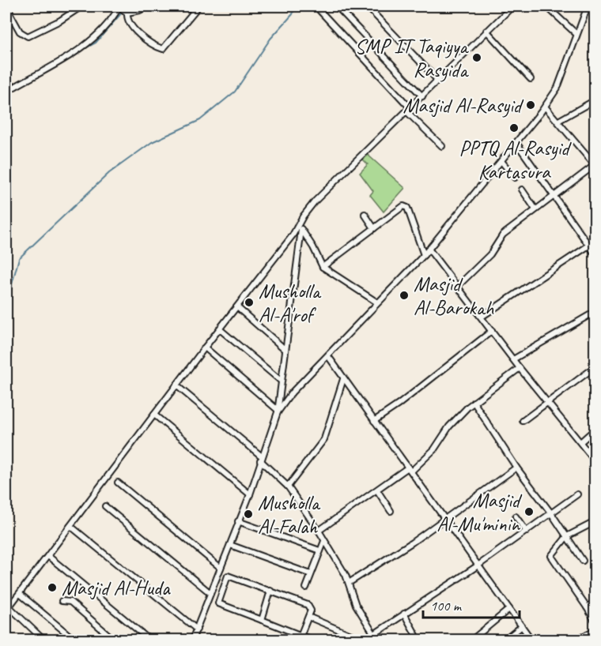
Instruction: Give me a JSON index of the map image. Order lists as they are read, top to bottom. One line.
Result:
{"places":["SMP IT Taqiyya Rasyida","Masjid Al-Rasyid","PPTQ Al-Rasyid Kartasura","Masjid Al-Barokah","Musholla Al-A'rof","Masjid Al-Mu'minin","Musholla Al-Falah","Masjid Al-Huda"],"scale_bar":"100 m"}
